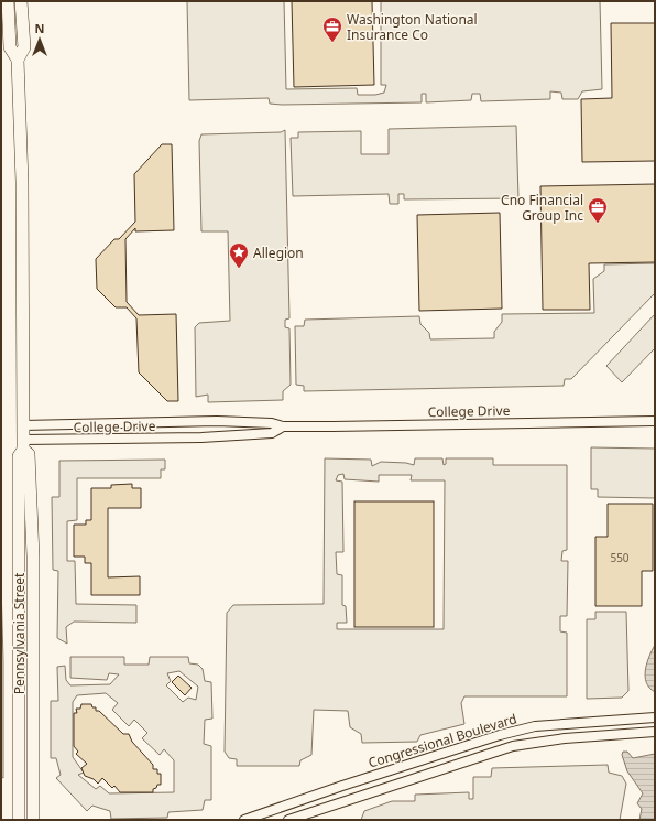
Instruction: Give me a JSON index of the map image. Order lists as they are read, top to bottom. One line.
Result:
{"streets":{"main road":["Pennsylvania Street"],"street":["College Drive","Congressional Boulevard"]},"crossings":[["College Drive","Pennsylvania Street"]],"places":{"office":["Washington National Insurance Co","Cno Financial Group Inc"],"place":["Allegion"]},"house_numbers":["550"],"north":"top"}
